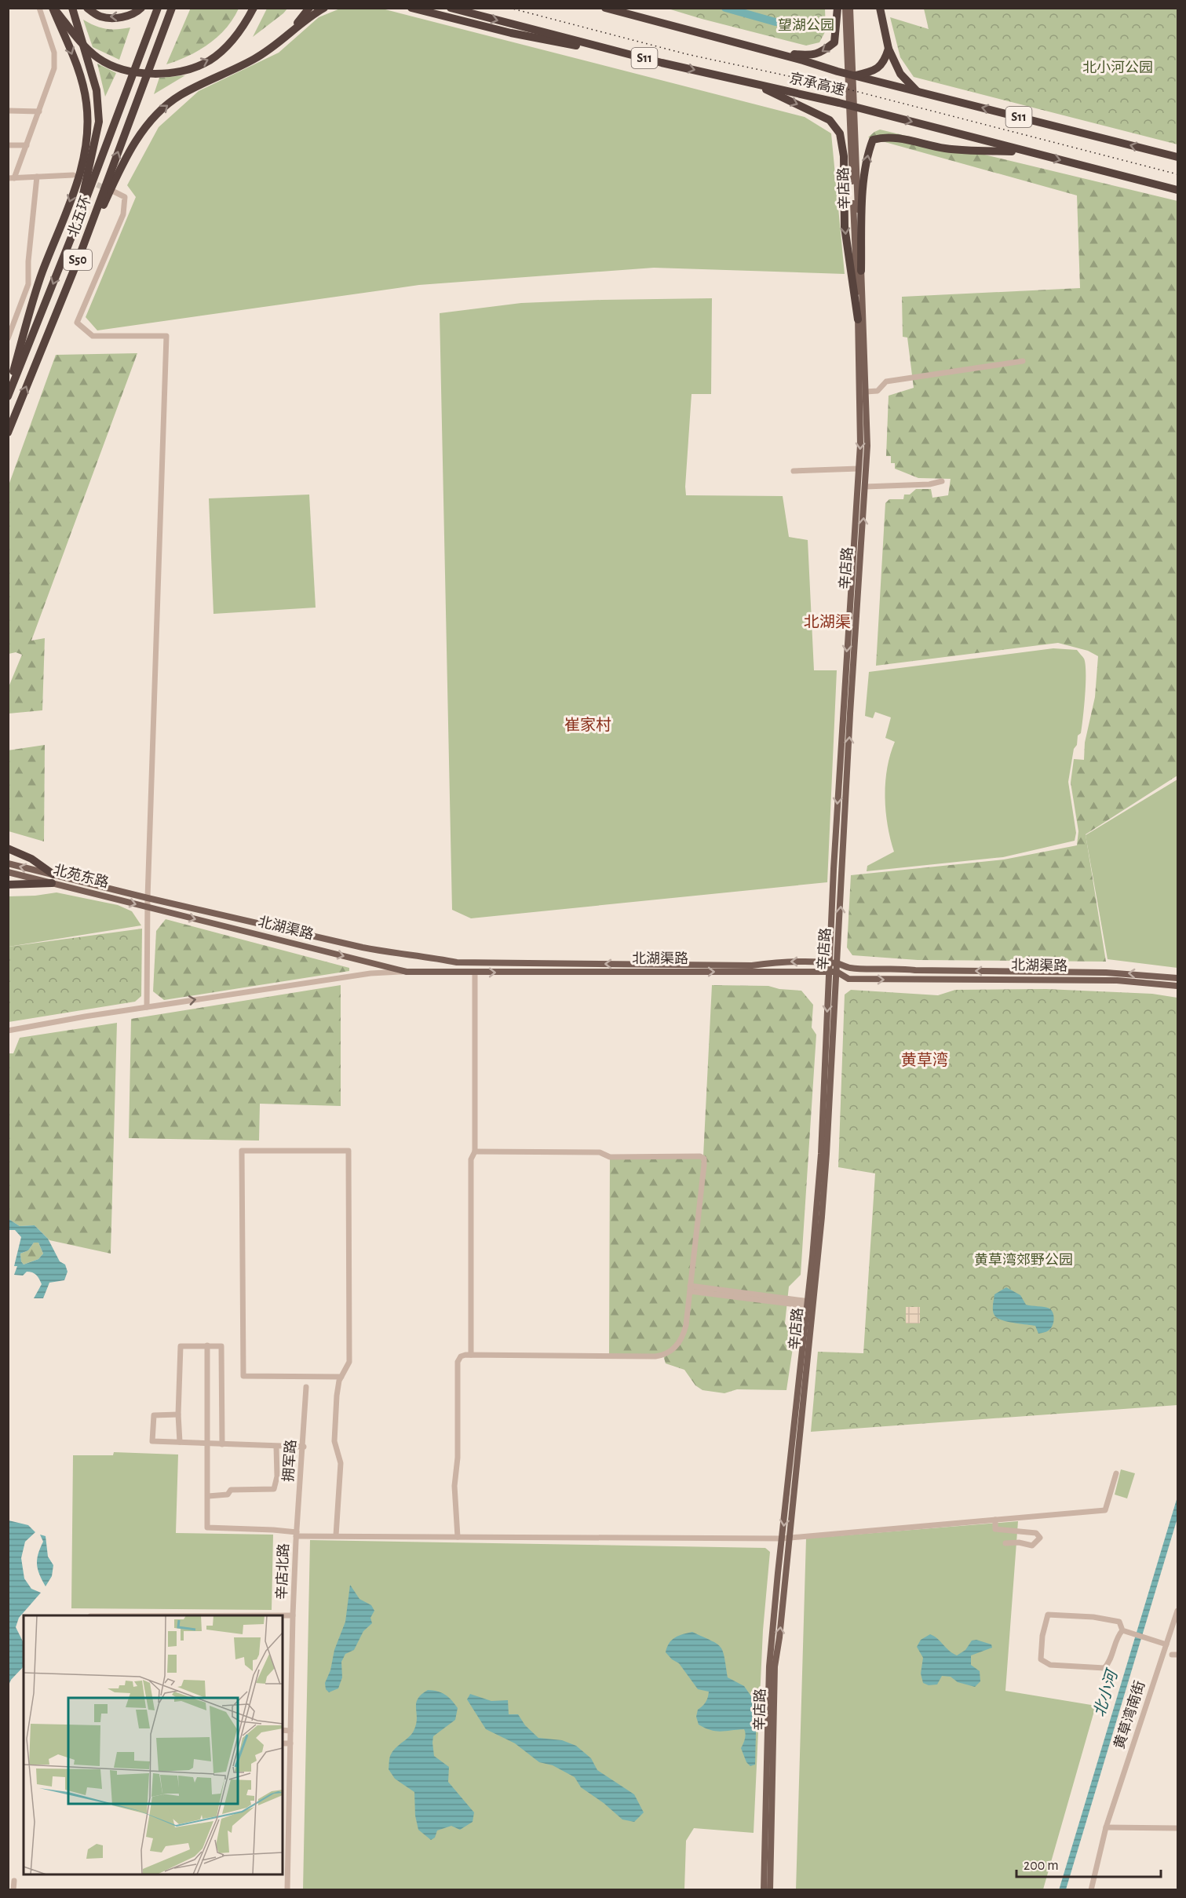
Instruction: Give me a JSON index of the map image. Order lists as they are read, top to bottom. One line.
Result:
{"streets":{"highway":["S11","京承高速","北五环","S50"],"main road":["辛店路","北苑东路","北湖渠路"],"street":["拥军路","辛店北路","黄草湾南街"]},"crossings":[["辛店路","北湖渠路"],["北苑东路","北湖渠路"],["拥军路","辛店北路"]],"districts":["北湖渠","崔家村","黄草湾"],"water":["北小河"],"parks":["望湖公园","北小河公园","黄草湾郊野公园"],"scale_bar":"200 m"}
